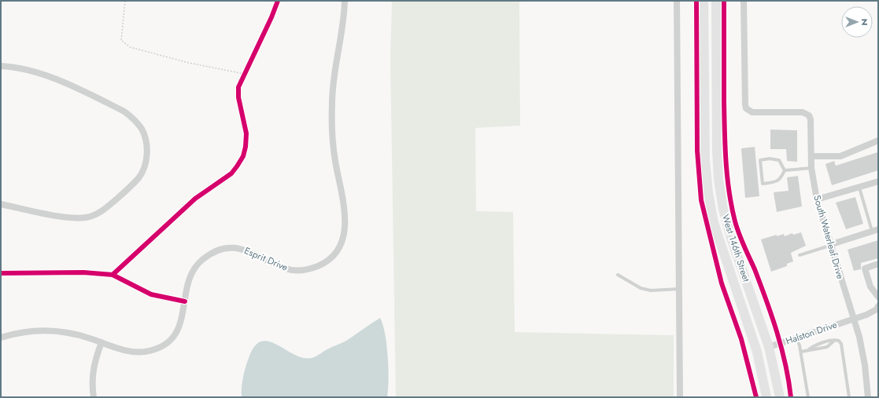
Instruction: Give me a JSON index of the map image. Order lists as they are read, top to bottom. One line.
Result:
{"streets":{"main road":["West 146th Street"],"street":["South Waterleaf Drive","Esprit Drive","Halston Drive"]},"crossings":[["South Waterleaf Drive","Halston Drive"],["West 146th Street","Halston Drive"]],"north":"right"}
